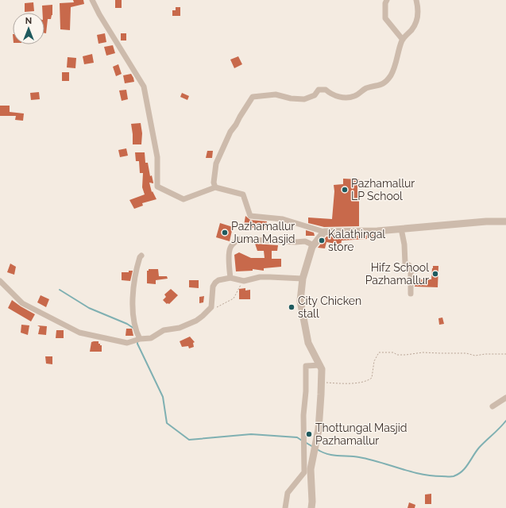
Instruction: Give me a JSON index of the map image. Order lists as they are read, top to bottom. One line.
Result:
{"places":["Pazhamallur LP School","Pazhamallur Juma Masjid","Kalathingal store","Hifz School Pazhamallur","City Chicken stall","Thottungal Masjid Pazhamallur"],"north":"top"}
